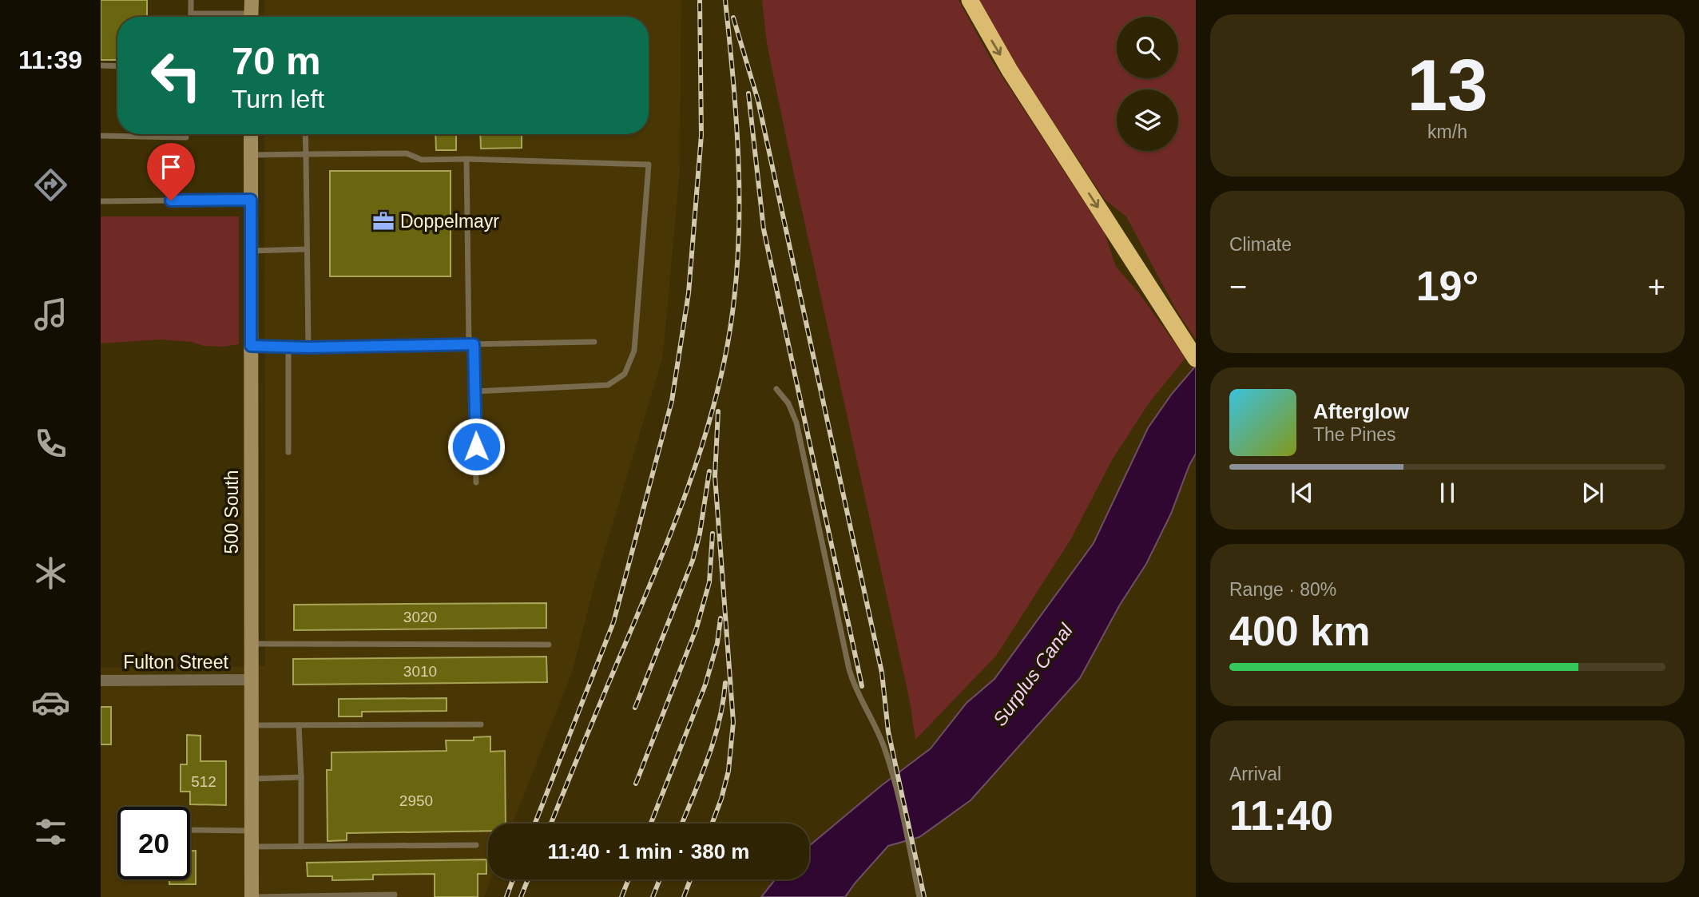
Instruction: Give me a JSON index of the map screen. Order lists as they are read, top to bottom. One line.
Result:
{"streets":{"street":["500 South","Fulton Street"]},"crossings":[["500 South","Fulton Street"]],"water":["Surplus Canal"],"places":{"office":["Doppelmayr"]},"house_numbers":["3020","3010","512","2950"],"page":{"tabs":"11:39","tile":[["13","km/h"],"Climate",["Range · 80%","400 km"],["Arrival","11:40"]],"turn":["70 m","Turn left"],"heat":["−","19°","+"],"song":["Afterglow","The Pines"],"limit":"20","trip":"11:40 · 1 min · 380 m"}}
